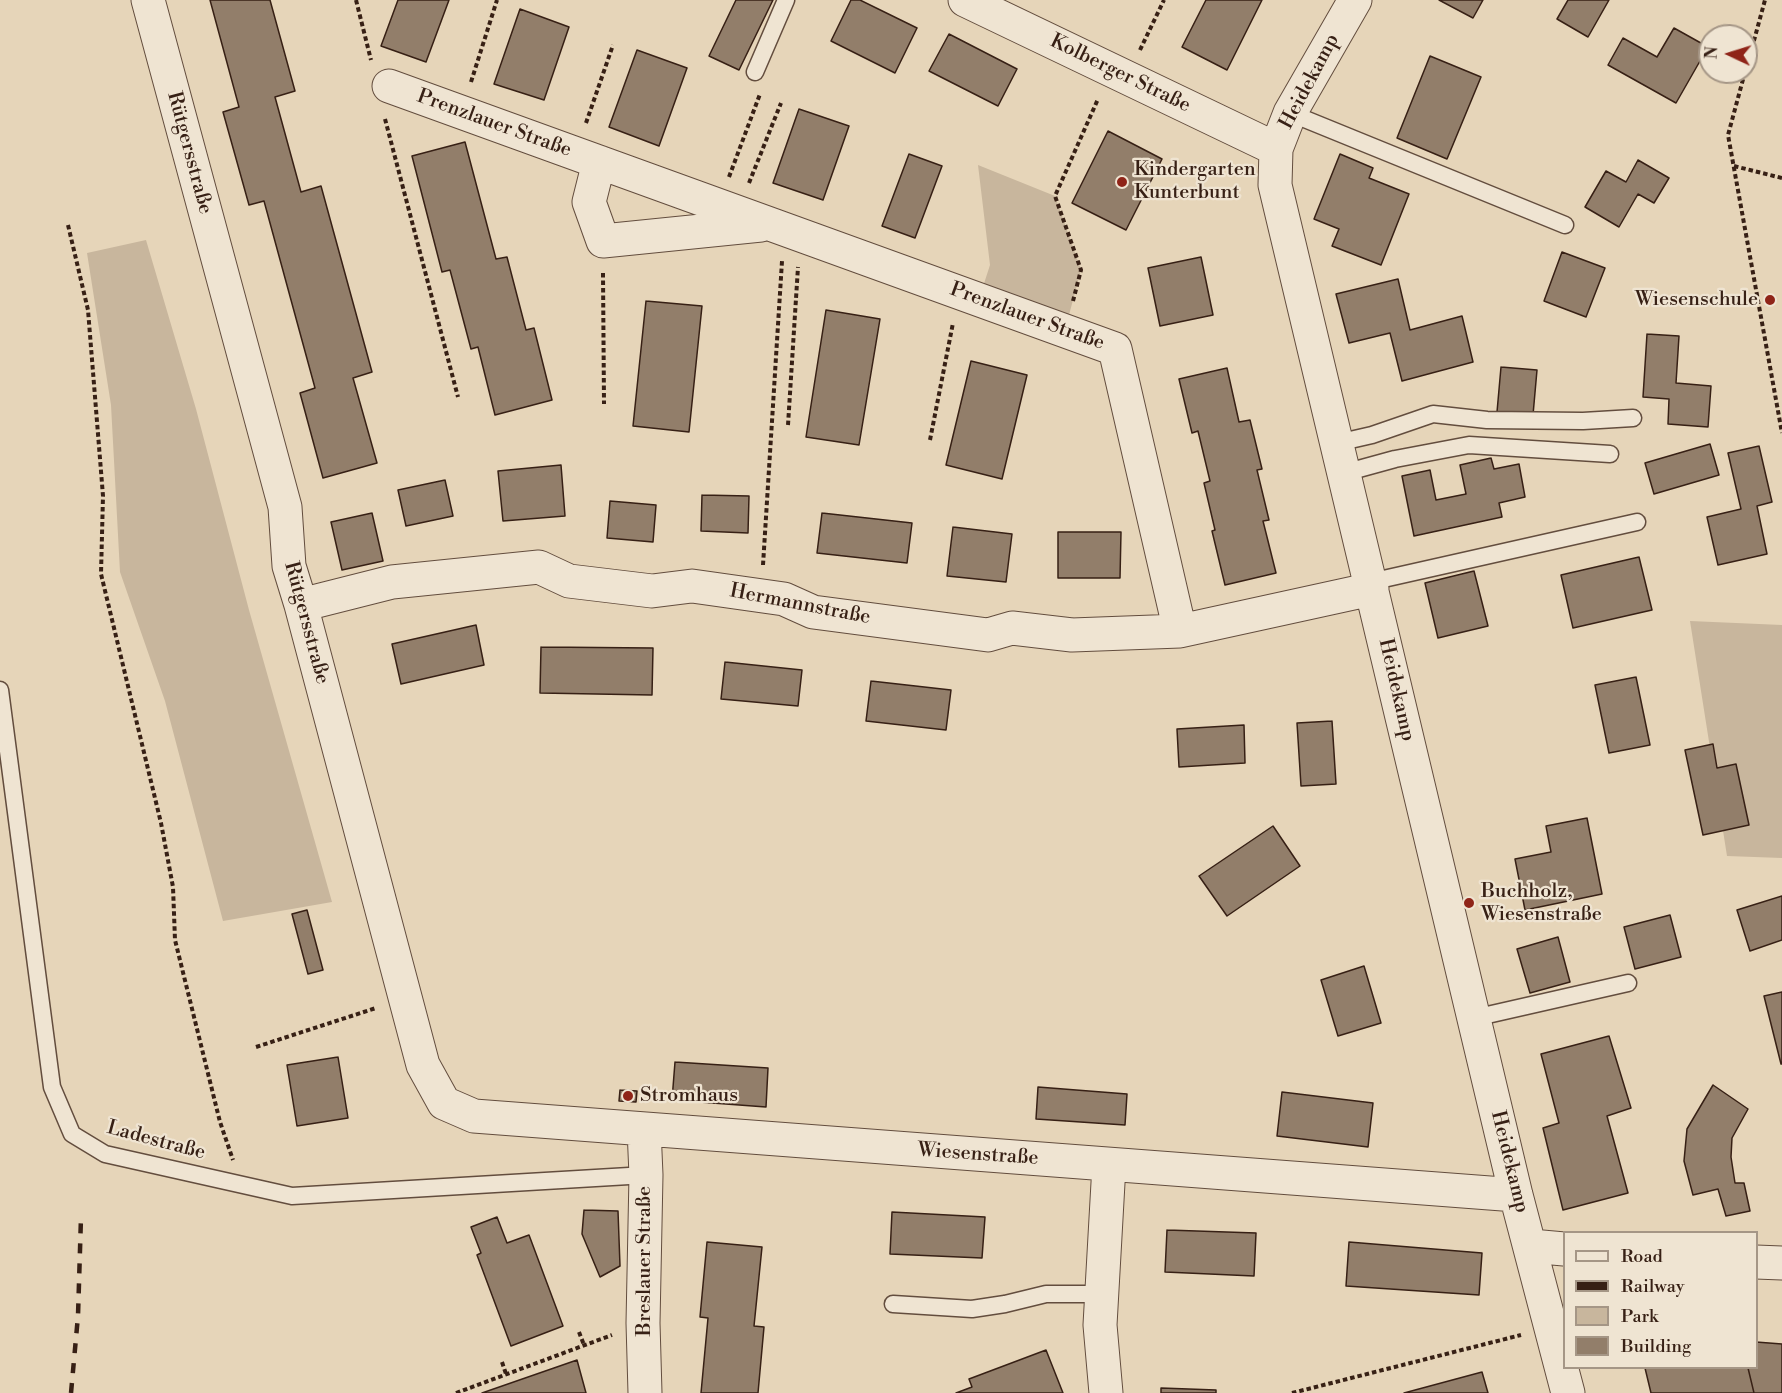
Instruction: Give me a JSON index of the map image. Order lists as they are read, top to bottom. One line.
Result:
{"streets":{"street":["Kolberger Straße","Heidekamp","Prenzlauer Straße","Rütgersstraße","Hermannstraße","Wiesenstraße","Breslauer Straße"],"lane":["Ladestraße"]},"crossings":[["Kolberger Straße","Heidekamp"],["Heidekamp","Hermannstraße"],["Heidekamp","Wiesenstraße"],["Prenzlauer Straße","Hermannstraße"],["Rütgersstraße","Hermannstraße"],["Rütgersstraße","Wiesenstraße"],["Ladestraße","Breslauer Straße"],["Wiesenstraße","Breslauer Straße"]],"places":["Kindergarten Kunterbunt","Wiesenschule","Buchholz, Wiesenstraße","Stromhaus"],"legend":["Road","Railway","Park","Building"],"north":"left"}
